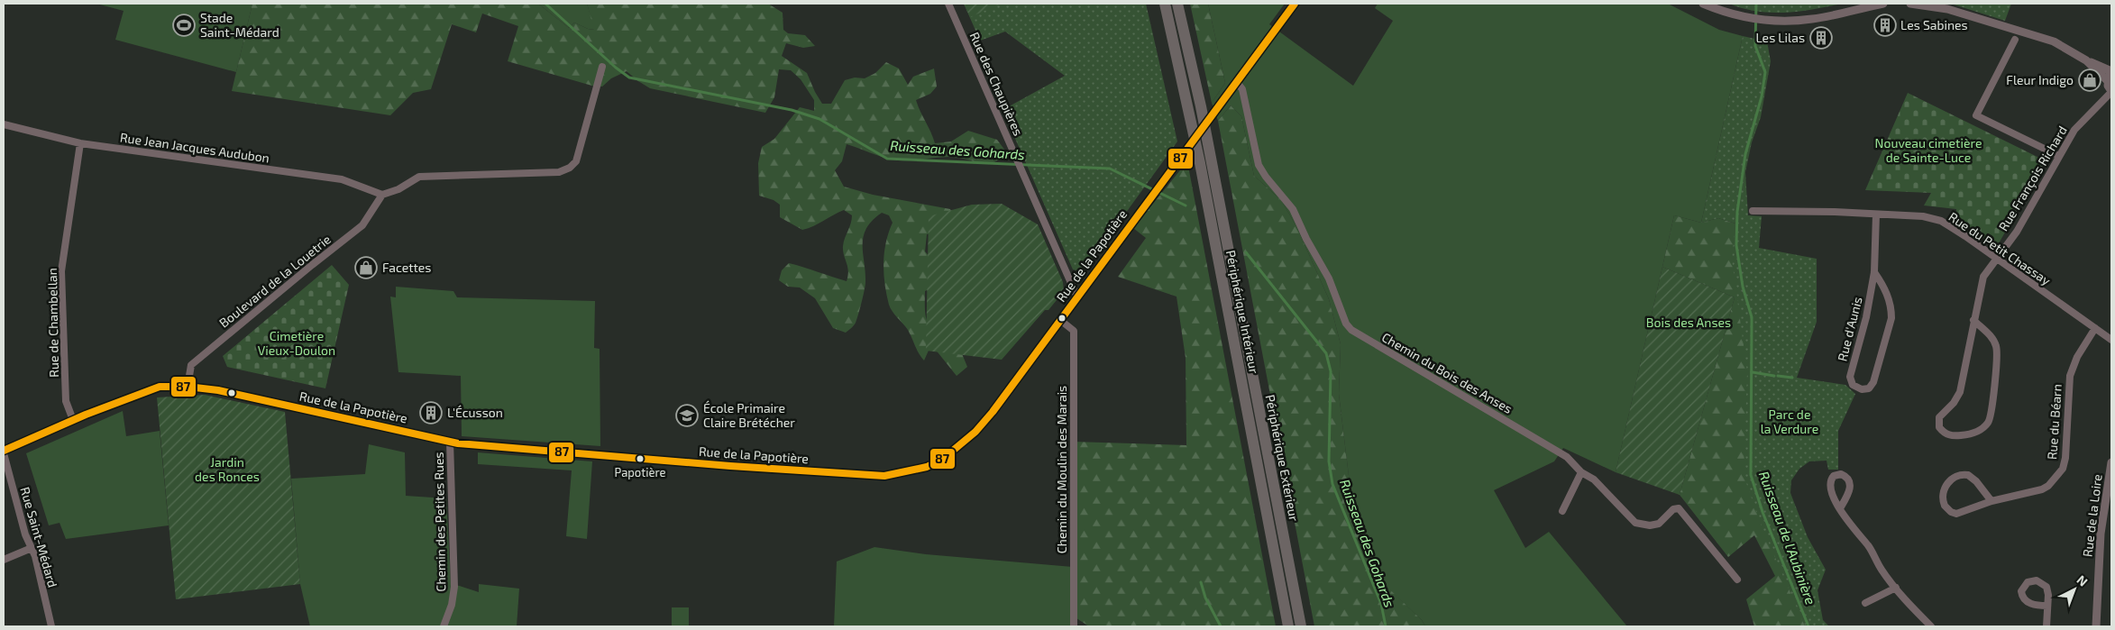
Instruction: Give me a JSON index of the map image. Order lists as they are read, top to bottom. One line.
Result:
{"streets":{"highway":["Périphérique Intérieur","Périphérique Extérieur"],"street":["Rue des Chaupières","Rue Jean Jacques Audubon","Rue François Richard","Rue du Petit Chassay","Rue de la Papotière","Boulevard de la Louetrie","Rue de Chambellan","Rue d'Aunis","Chemin du Bois des Anses","Rue du Béarn","Chemin du Moulin des Marais","Rue de la Loire","Chemin des Petites Rues","Rue Saint-Médard"]},"crossings":[["Rue des Chaupières","Rue de la Papotière"],["Rue Jean Jacques Audubon","Boulevard de la Louetrie"],["Rue Jean Jacques Audubon","Rue de Chambellan"],["Rue François Richard","Rue du Petit Chassay"],["Rue du Petit Chassay","Rue d'Aunis"],["Rue du Petit Chassay","Rue du Béarn"],["Rue de la Papotière","Boulevard de la Louetrie"],["Rue de la Papotière","Rue de Chambellan"],["Rue de la Papotière","Chemin du Bois des Anses"],["Rue de la Papotière","Chemin du Moulin des Marais"],["Rue de la Papotière","Chemin des Petites Rues"],["Rue de la Papotière","Rue Saint-Médard"]],"water":["Ruisseau des Gohards","Ruisseau de l'Aubinière"],"parks":["Nouveau cimetière de Sainte-Luce","Bois des Anses","Cimetière Vieux-Doulon","Parc de la Verdure","Jardin des Ronces"],"places":{"sports":["Stade Saint-Médard"],"building":["Les Sabines","Les Lilas","L'Écusson"],"shop":["Fleur Indigo","Facettes"],"school or university":["École Primaire Claire Brétécher"],"other":["Papotière"]},"lines":["transit line 87"],"north":"top right"}
